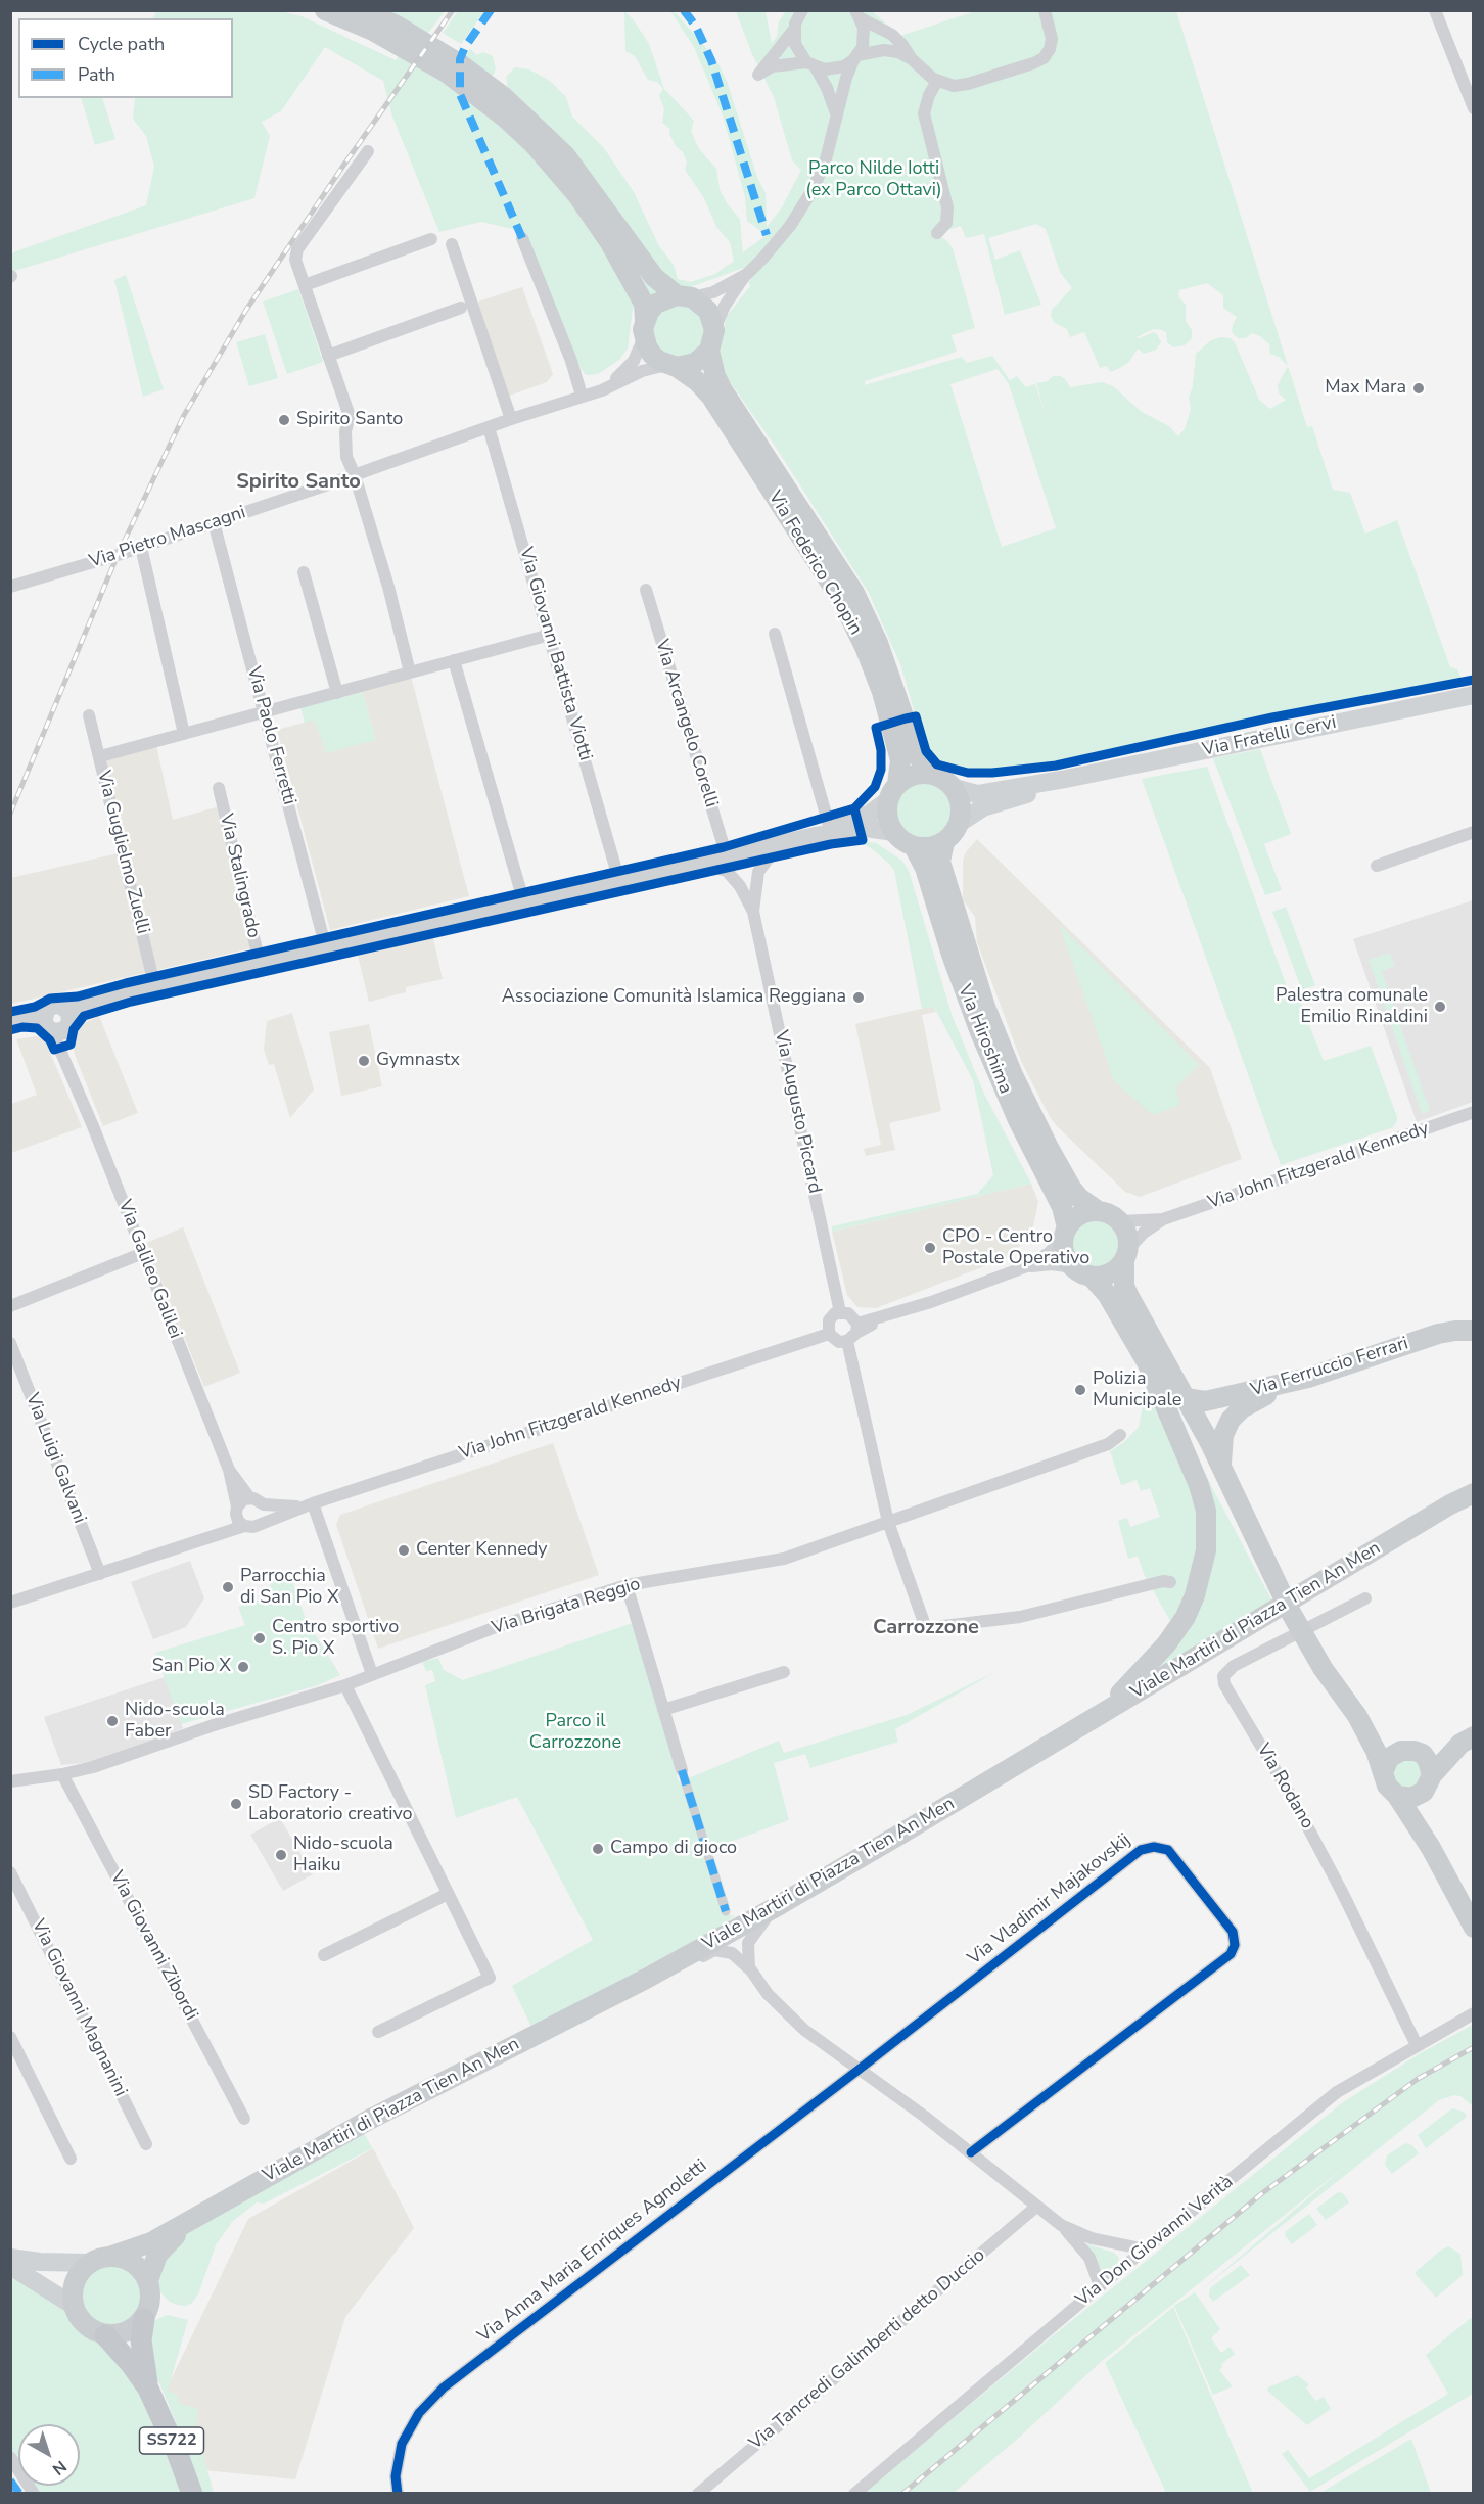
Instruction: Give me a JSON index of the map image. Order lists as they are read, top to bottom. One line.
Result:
{"streets":{"highway":["Viale Martiri di Piazza Tien An Men","SS722"],"main road":["Via Federico Chopin","Via Fratelli Cervi","Via Hiroshima","Via Ferruccio Ferrari"],"street":["Via Pietro Mascagni","Via Giovanni Battista Viotti","Via Arcangelo Corelli","Via Paolo Ferretti","Via Guglielmo Zuelli","Via Stalingrado","Via Augusto Piccard","Via John Fitzgerald Kennedy","Via Galileo Galilei","Via Luigi Galvani","Via Brigata Reggio","Via Rodano","Via Vladimir Majakovskij","Via Giovanni Zibordi","Via Giovanni Magnanini","Via Don Giovanni Verità","Via Anna Maria Enriques Agnoletti","Via Tancredi Galimberti detto Duccio"]},"crossings":[["Via Pietro Mascagni","Via Federico Chopin"],["Via Pietro Mascagni","Via Giovanni Battista Viotti"],["Via Pietro Mascagni","Via Paolo Ferretti"],["Via Federico Chopin","Via Fratelli Cervi"],["Via Federico Chopin","Via Hiroshima"],["Via Fratelli Cervi","Via Hiroshima"],["Via Hiroshima","Via John Fitzgerald Kennedy"],["Via Hiroshima","Via Ferruccio Ferrari"],["Via Augusto Piccard","Via John Fitzgerald Kennedy"],["Via John Fitzgerald Kennedy","Via Galileo Galilei"],["Via John Fitzgerald Kennedy","Via Luigi Galvani"],["Via Brigata Reggio","Via Giovanni Zibordi"],["Via Rodano","Via Don Giovanni Verità"],["Via Vladimir Majakovskij","Via Anna Maria Enriques Agnoletti"]],"districts":["Spirito Santo","Carrozzone"],"parks":["Parco Nilde Iotti (ex Parco Ottavi)","Parco il Carrozzone"],"places":["Max Mara","Spirito Santo","Associazione Comunità Islamica Reggiana","Palestra comunale Emilio Rinaldini","Gymnastx","CPO - Centro Postale Operativo","Polizia Municipale","Center Kennedy","Parrocchia di San Pio X","Centro sportivo S. Pio X","San Pio X","Nido-scuola Faber","SD Factory - Laboratorio creativo","Campo di gioco","Nido-scuola Haiku"],"legend":["Cycle path","Path"],"north":"bottom right"}
